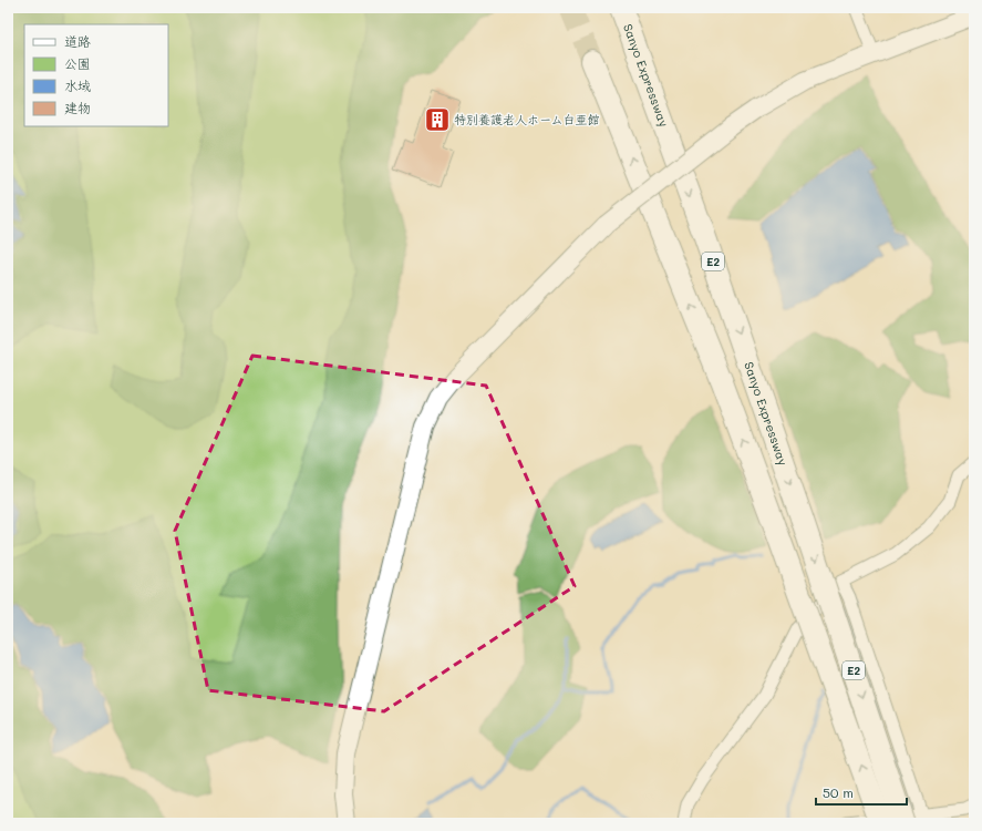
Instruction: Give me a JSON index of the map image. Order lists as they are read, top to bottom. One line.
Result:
{"streets":{"highway":["Sanyo Expressway","E2"]},"places":{"building":["特別養護老人ホーム白亜館"]},"legend":["道路","公園","水域","建物"],"scale_bar":"50 m"}
